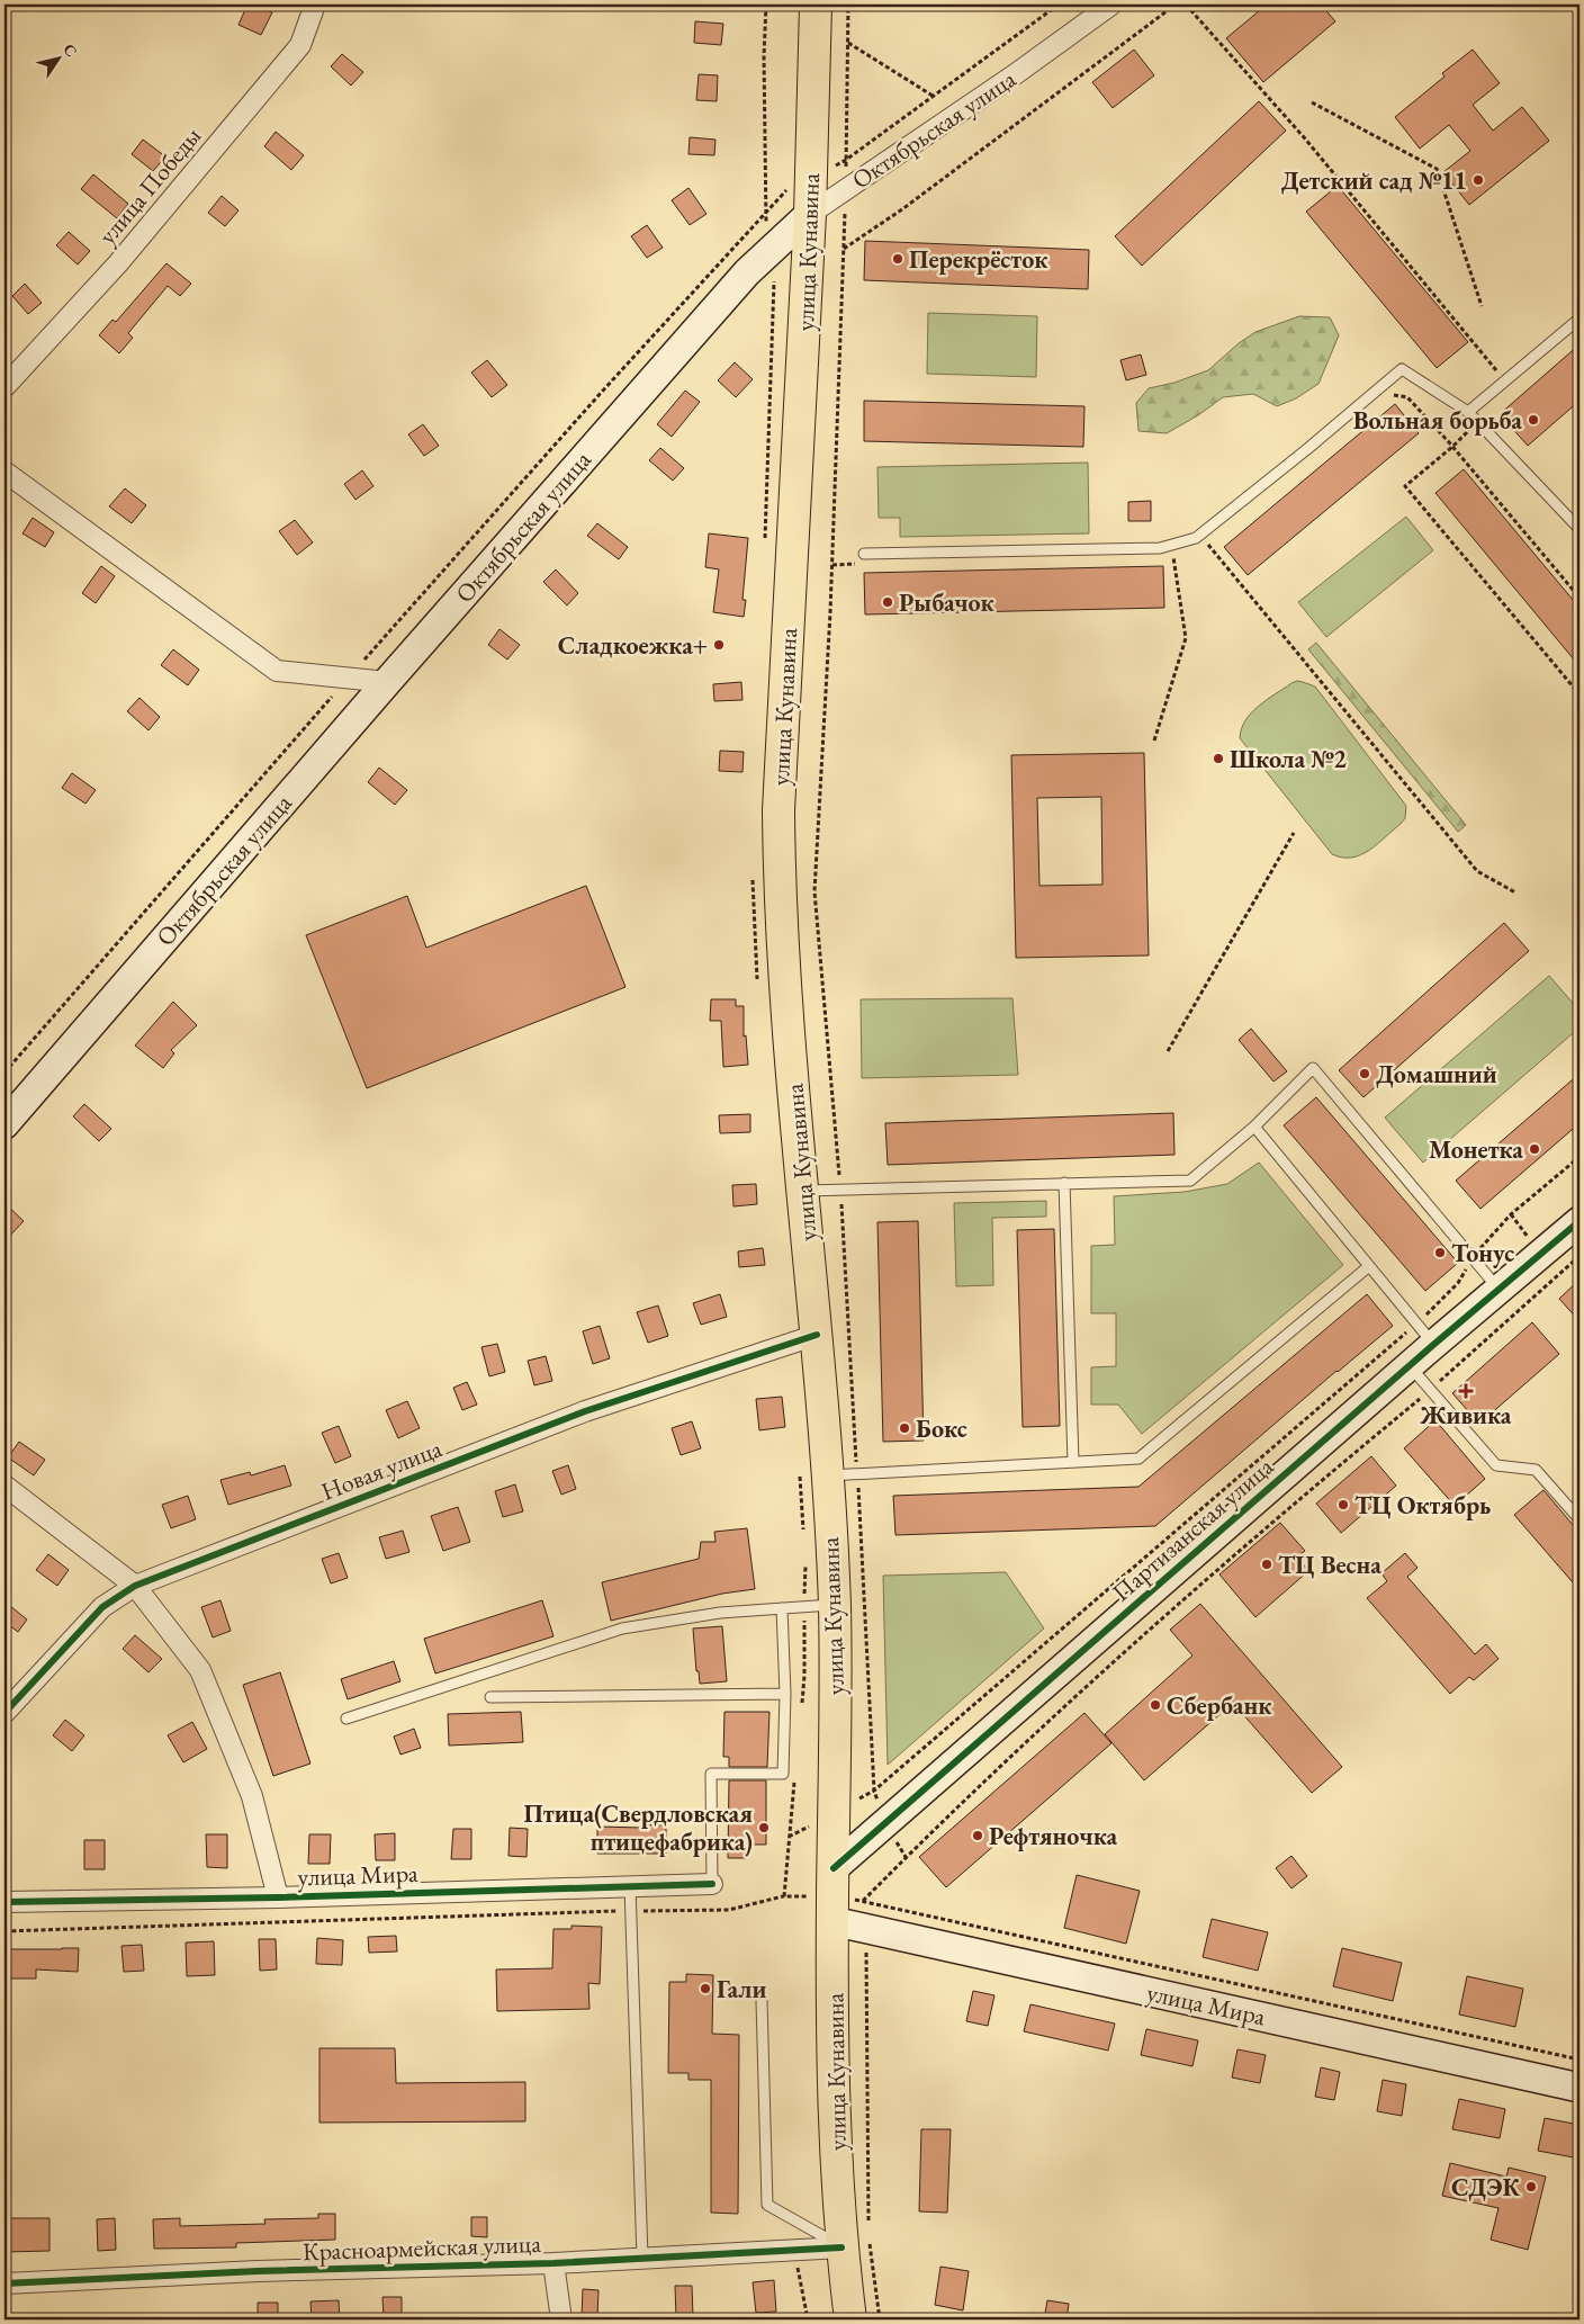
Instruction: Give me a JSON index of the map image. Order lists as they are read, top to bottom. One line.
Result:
{"streets":{"main road":["Октябрьская улица","улица Кунавина","Партизанская улица","улица Мира"],"street":["улица Победы","Новая улица","Красноармейская улица"]},"crossings":[["Октябрьская улица","улица Кунавина"],["улица Кунавина","Новая улица"],["улица Кунавина","Партизанская улица"],["улица Кунавина","улица Мира"],["улица Кунавина","Красноармейская улица"]],"places":{"other":["Детский сад №11","Перекрёсток","Вольная борьба","Рыбачок","Сладкоежка+","Школа №2","Домашний","Монетка","Тонус","Бокс","ТЦ Октябрь","ТЦ Весна","Сбербанк","Птица(Свердловская птицефабрика)","Рефтяночка","Гали","СДЭК"],"health":["Живика"]},"north":"top right"}
